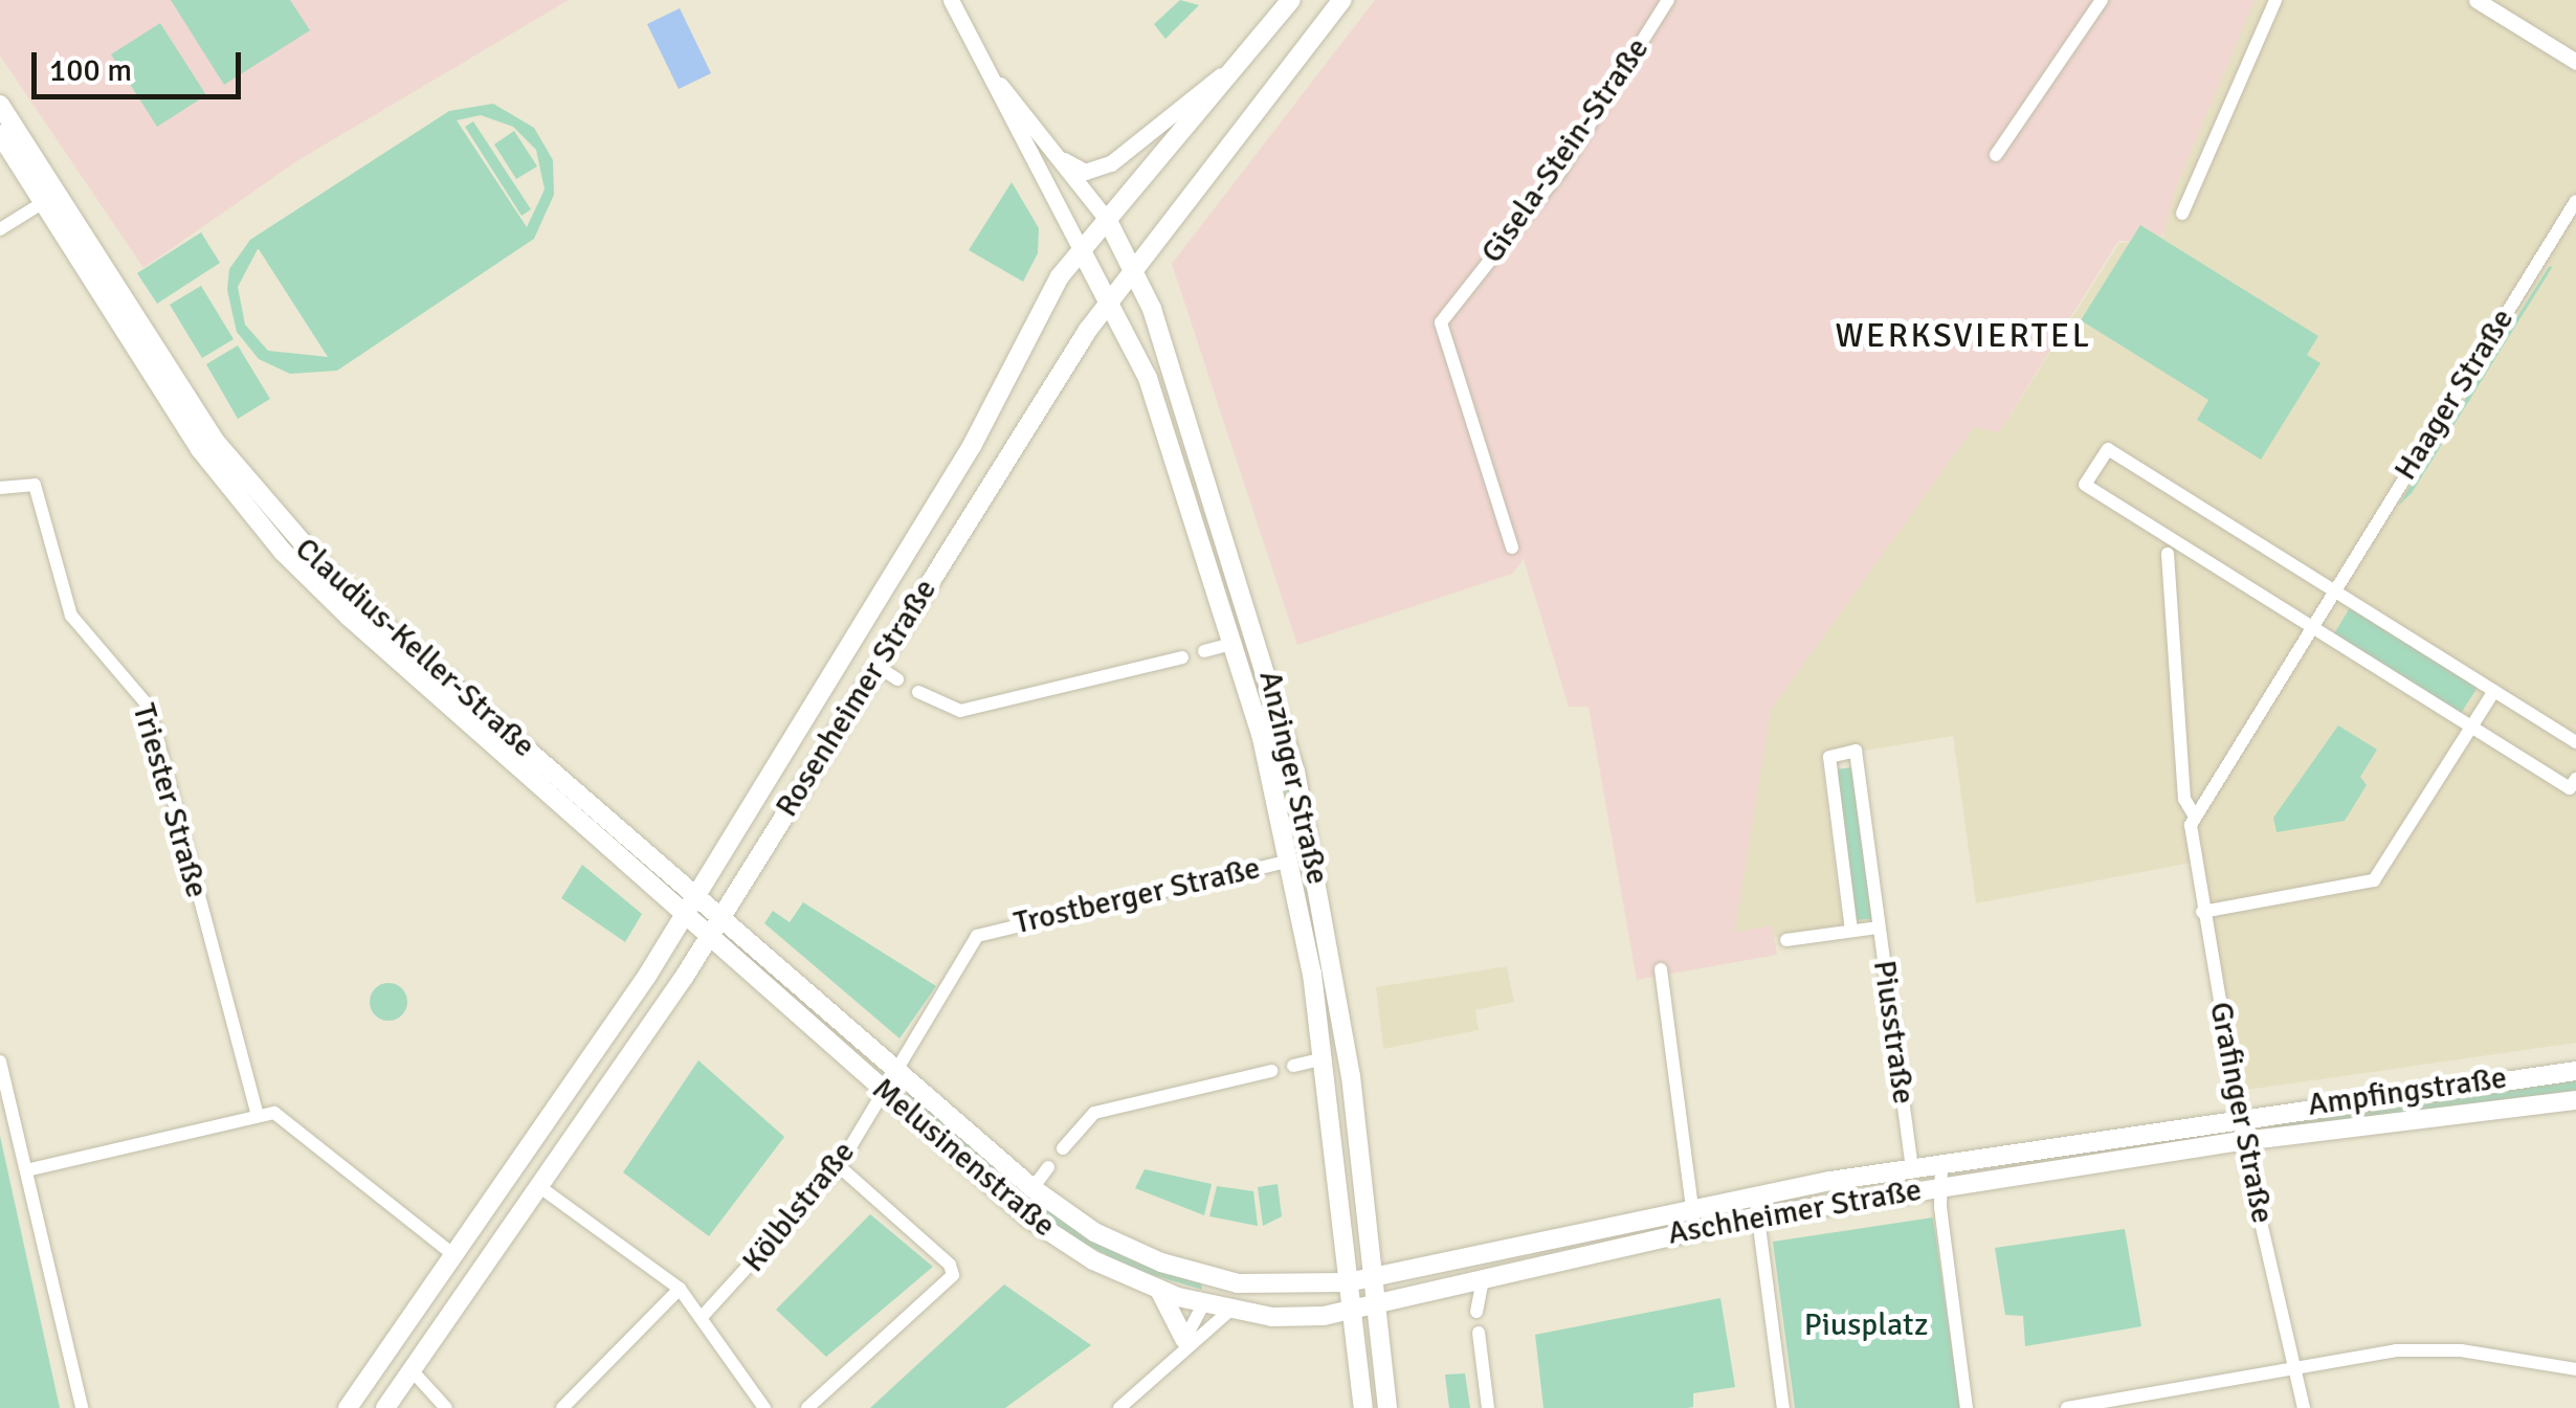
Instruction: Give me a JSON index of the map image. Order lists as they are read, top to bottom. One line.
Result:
{"streets":{"main road":["Claudius-Keller-Straße","Rosenheimer Straße","Anzinger Straße","Ampfingstraße","Melusinenstraße","Aschheimer Straße"],"street":["Gisela-Stein-Straße","Haager Straße","Triester Straße","Trostberger Straße","Piusstraße","Grafinger Straße","Kölblstraße"]},"crossings":[["Claudius-Keller-Straße","Rosenheimer Straße"],["Claudius-Keller-Straße","Melusinenstraße"],["Rosenheimer Straße","Anzinger Straße"],["Rosenheimer Straße","Melusinenstraße"],["Anzinger Straße","Trostberger Straße"],["Anzinger Straße","Melusinenstraße"],["Anzinger Straße","Aschheimer Straße"],["Trostberger Straße","Melusinenstraße"],["Trostberger Straße","Kölblstraße"],["Piusstraße","Aschheimer Straße"],["Ampfingstraße","Grafinger Straße"],["Ampfingstraße","Aschheimer Straße"],["Grafinger Straße","Aschheimer Straße"],["Melusinenstraße","Kölblstraße"],["Melusinenstraße","Aschheimer Straße"]],"districts":["WERKSVIERTEL"],"parks":["Piusplatz"],"scale_bar":"100 m"}
